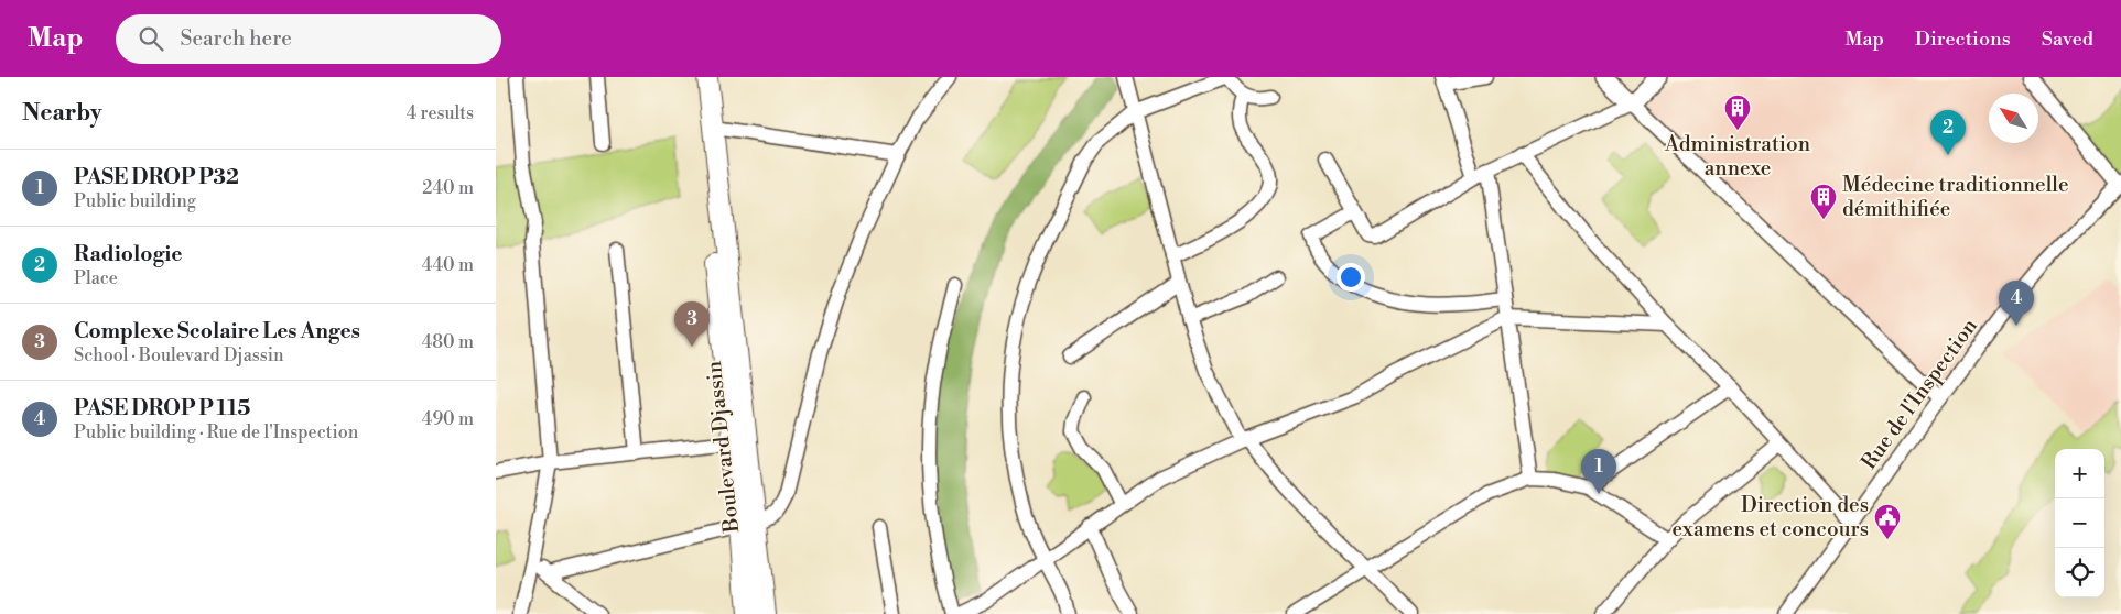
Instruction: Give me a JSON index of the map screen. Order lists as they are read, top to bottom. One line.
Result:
{"streets":{"highway":["Boulevard Djassin"],"street":["Rue de l'Inspection"]},"places":{"building":["Administration annexe","Médecine traditionnelle démithifiée"],"public building":["Direction des examens et concours"]},"north":"top left","page":{"header":"Map","search":"Search here","nav":["Map","Directions","Saved"],"heading":["Nearby","4 results"],"pins":["2","4","3","1"],"list":[{"mark":"1","name":"PASE DROP P32","note":"Public building","value":"240 m"},{"mark":"2","name":"Radiologie","note":"Place","value":"440 m"},{"mark":"3","name":"Complexe Scolaire Les Anges","note":"School · Boulevard Djassin","value":"480 m"},{"mark":"4","name":"PASE DROP P 115","note":"Public building · Rue de l'Inspection","value":"490 m"}],"map_buttons":["+","−"]}}
